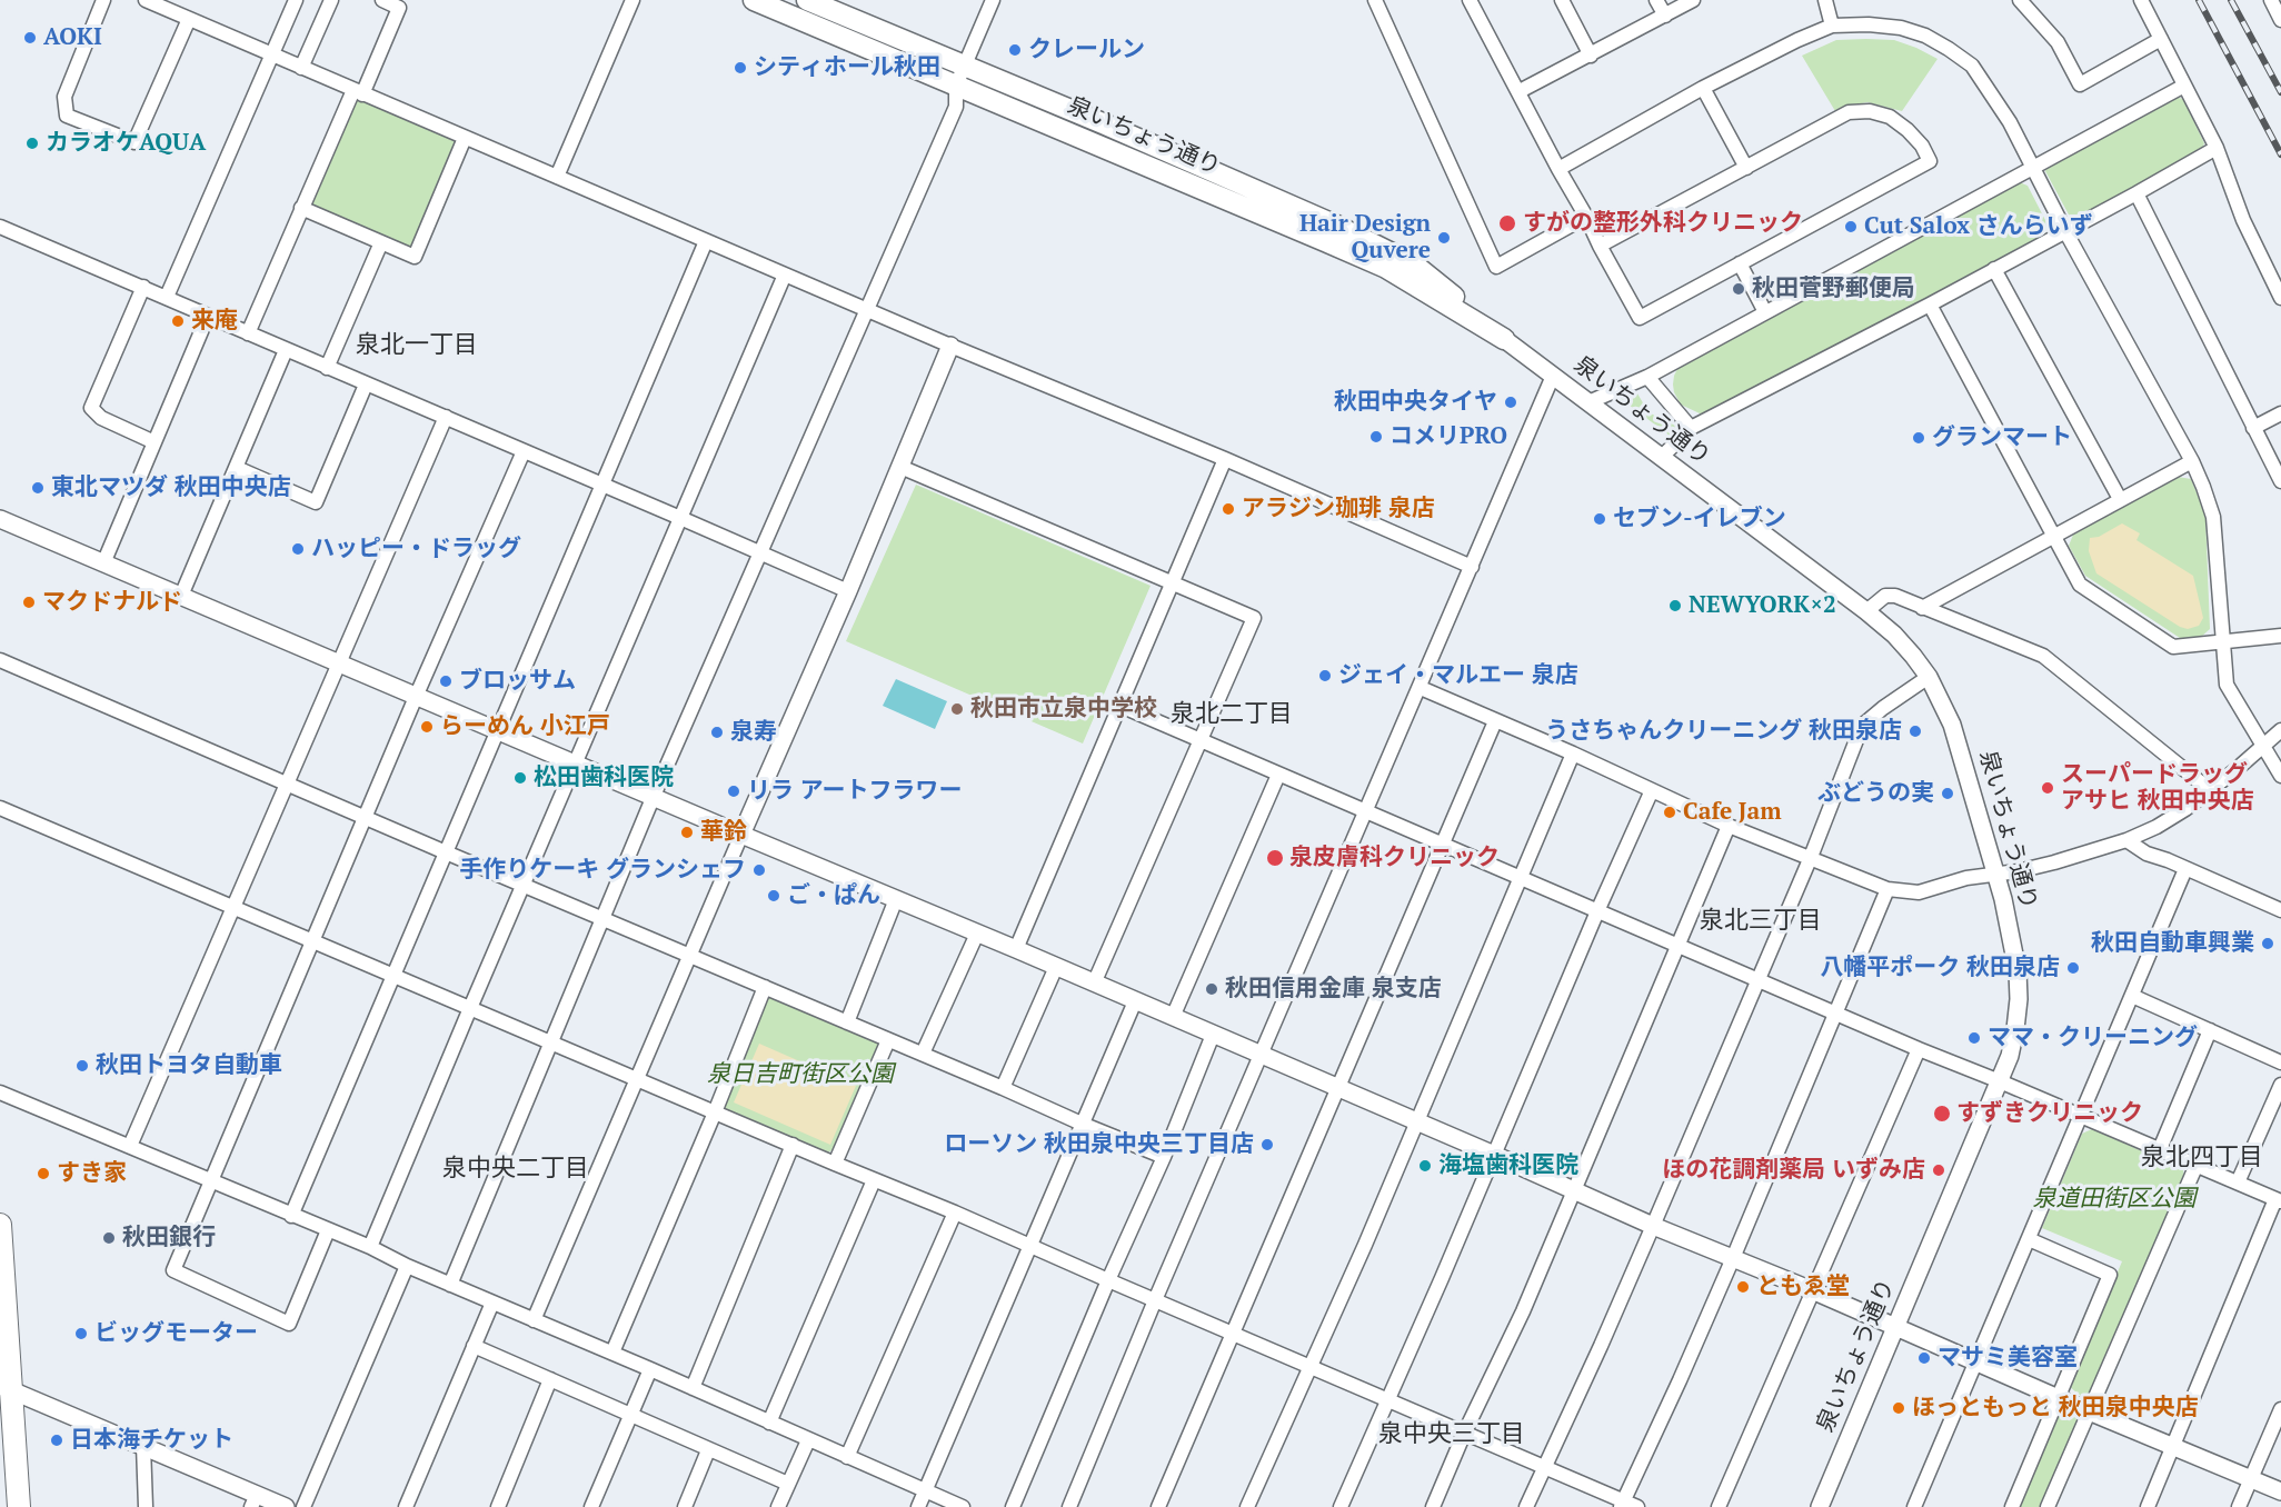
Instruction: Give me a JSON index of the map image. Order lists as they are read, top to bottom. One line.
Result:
{"streets":{"main road":["泉いちょう通り"]},"districts":["泉北一丁目","泉北二丁目","泉北三丁目","泉北四丁目","泉中央二丁目","泉中央三丁目"],"parks":["泉日吉町街区公園","泉道田街区公園"],"places":["AOKI","クレールン","シティホール秋田","カラオケAQUA","すがの整形外科クリニック","Cut Salox さんらいず","Hair Design Quvere","秋田菅野郵便局","来庵","秋田中央タイヤ","コメリPRO","グランマート","東北マツダ 秋田中央店","アラジン珈琲 泉店","セブン-イレブン","ハッピー・ドラッグ","マクドナルド","NEWYORK×2","ジェイ・マルエー 泉店","ブロッサム","秋田市立泉中学校","らーめん 小江戸","うさちゃんクリーニング 秋田泉店","泉寿","松田歯科医院","スーパードラッグ アサヒ 秋田中央店","リラ アートフラワー","ぶどうの実","Cafe Jam","華鈴","泉皮膚科クリニック","手作りケーキ グランシェフ","ご・ぱん","秋田自動車興業","八幡平ポーク 秋田泉店","秋田信用金庫 泉支店","ママ・クリーニング","秋田トヨタ自動車","すずきクリニック","ローソン 秋田泉中央三丁目店","海塩歯科医院","ほの花調剤薬局 いずみ店","すき家","秋田銀行","ともゑ堂","ビッグモーター","マサミ美容室","ほっともっと 秋田泉中央店","日本海チケット"]}
